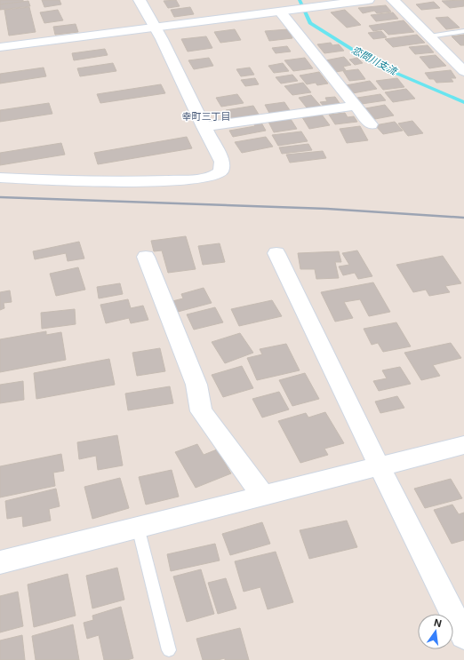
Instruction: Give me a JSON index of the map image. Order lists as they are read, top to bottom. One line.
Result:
{"districts":["幸町三丁目"],"water":["恋問川支流"],"north":"top"}
